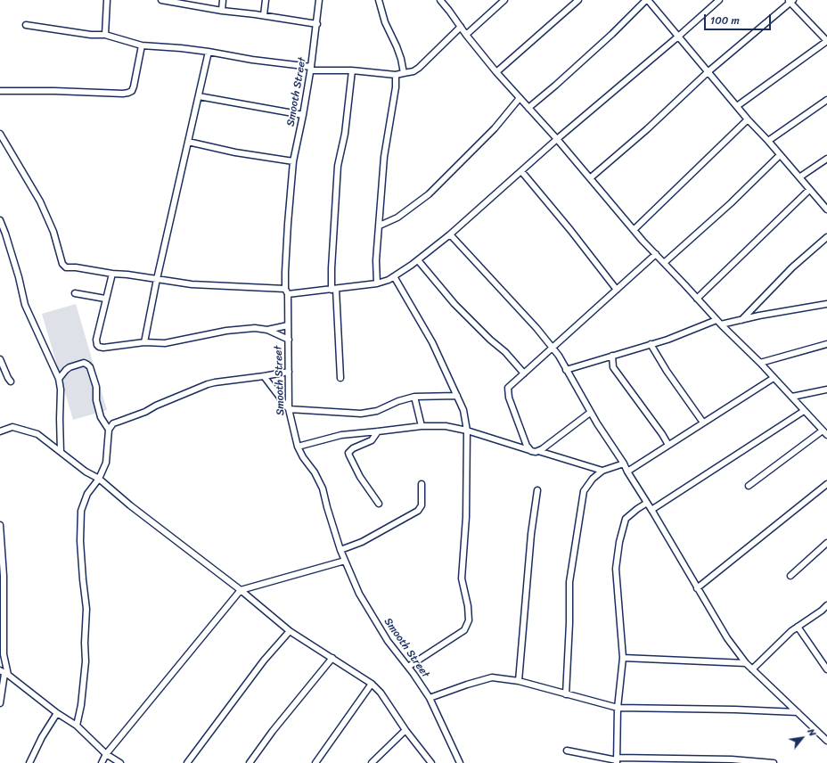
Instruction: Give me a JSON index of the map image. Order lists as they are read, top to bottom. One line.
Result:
{"streets":{"street":["Smooth Street"]},"scale_bar":"100 m","north":"top right"}
